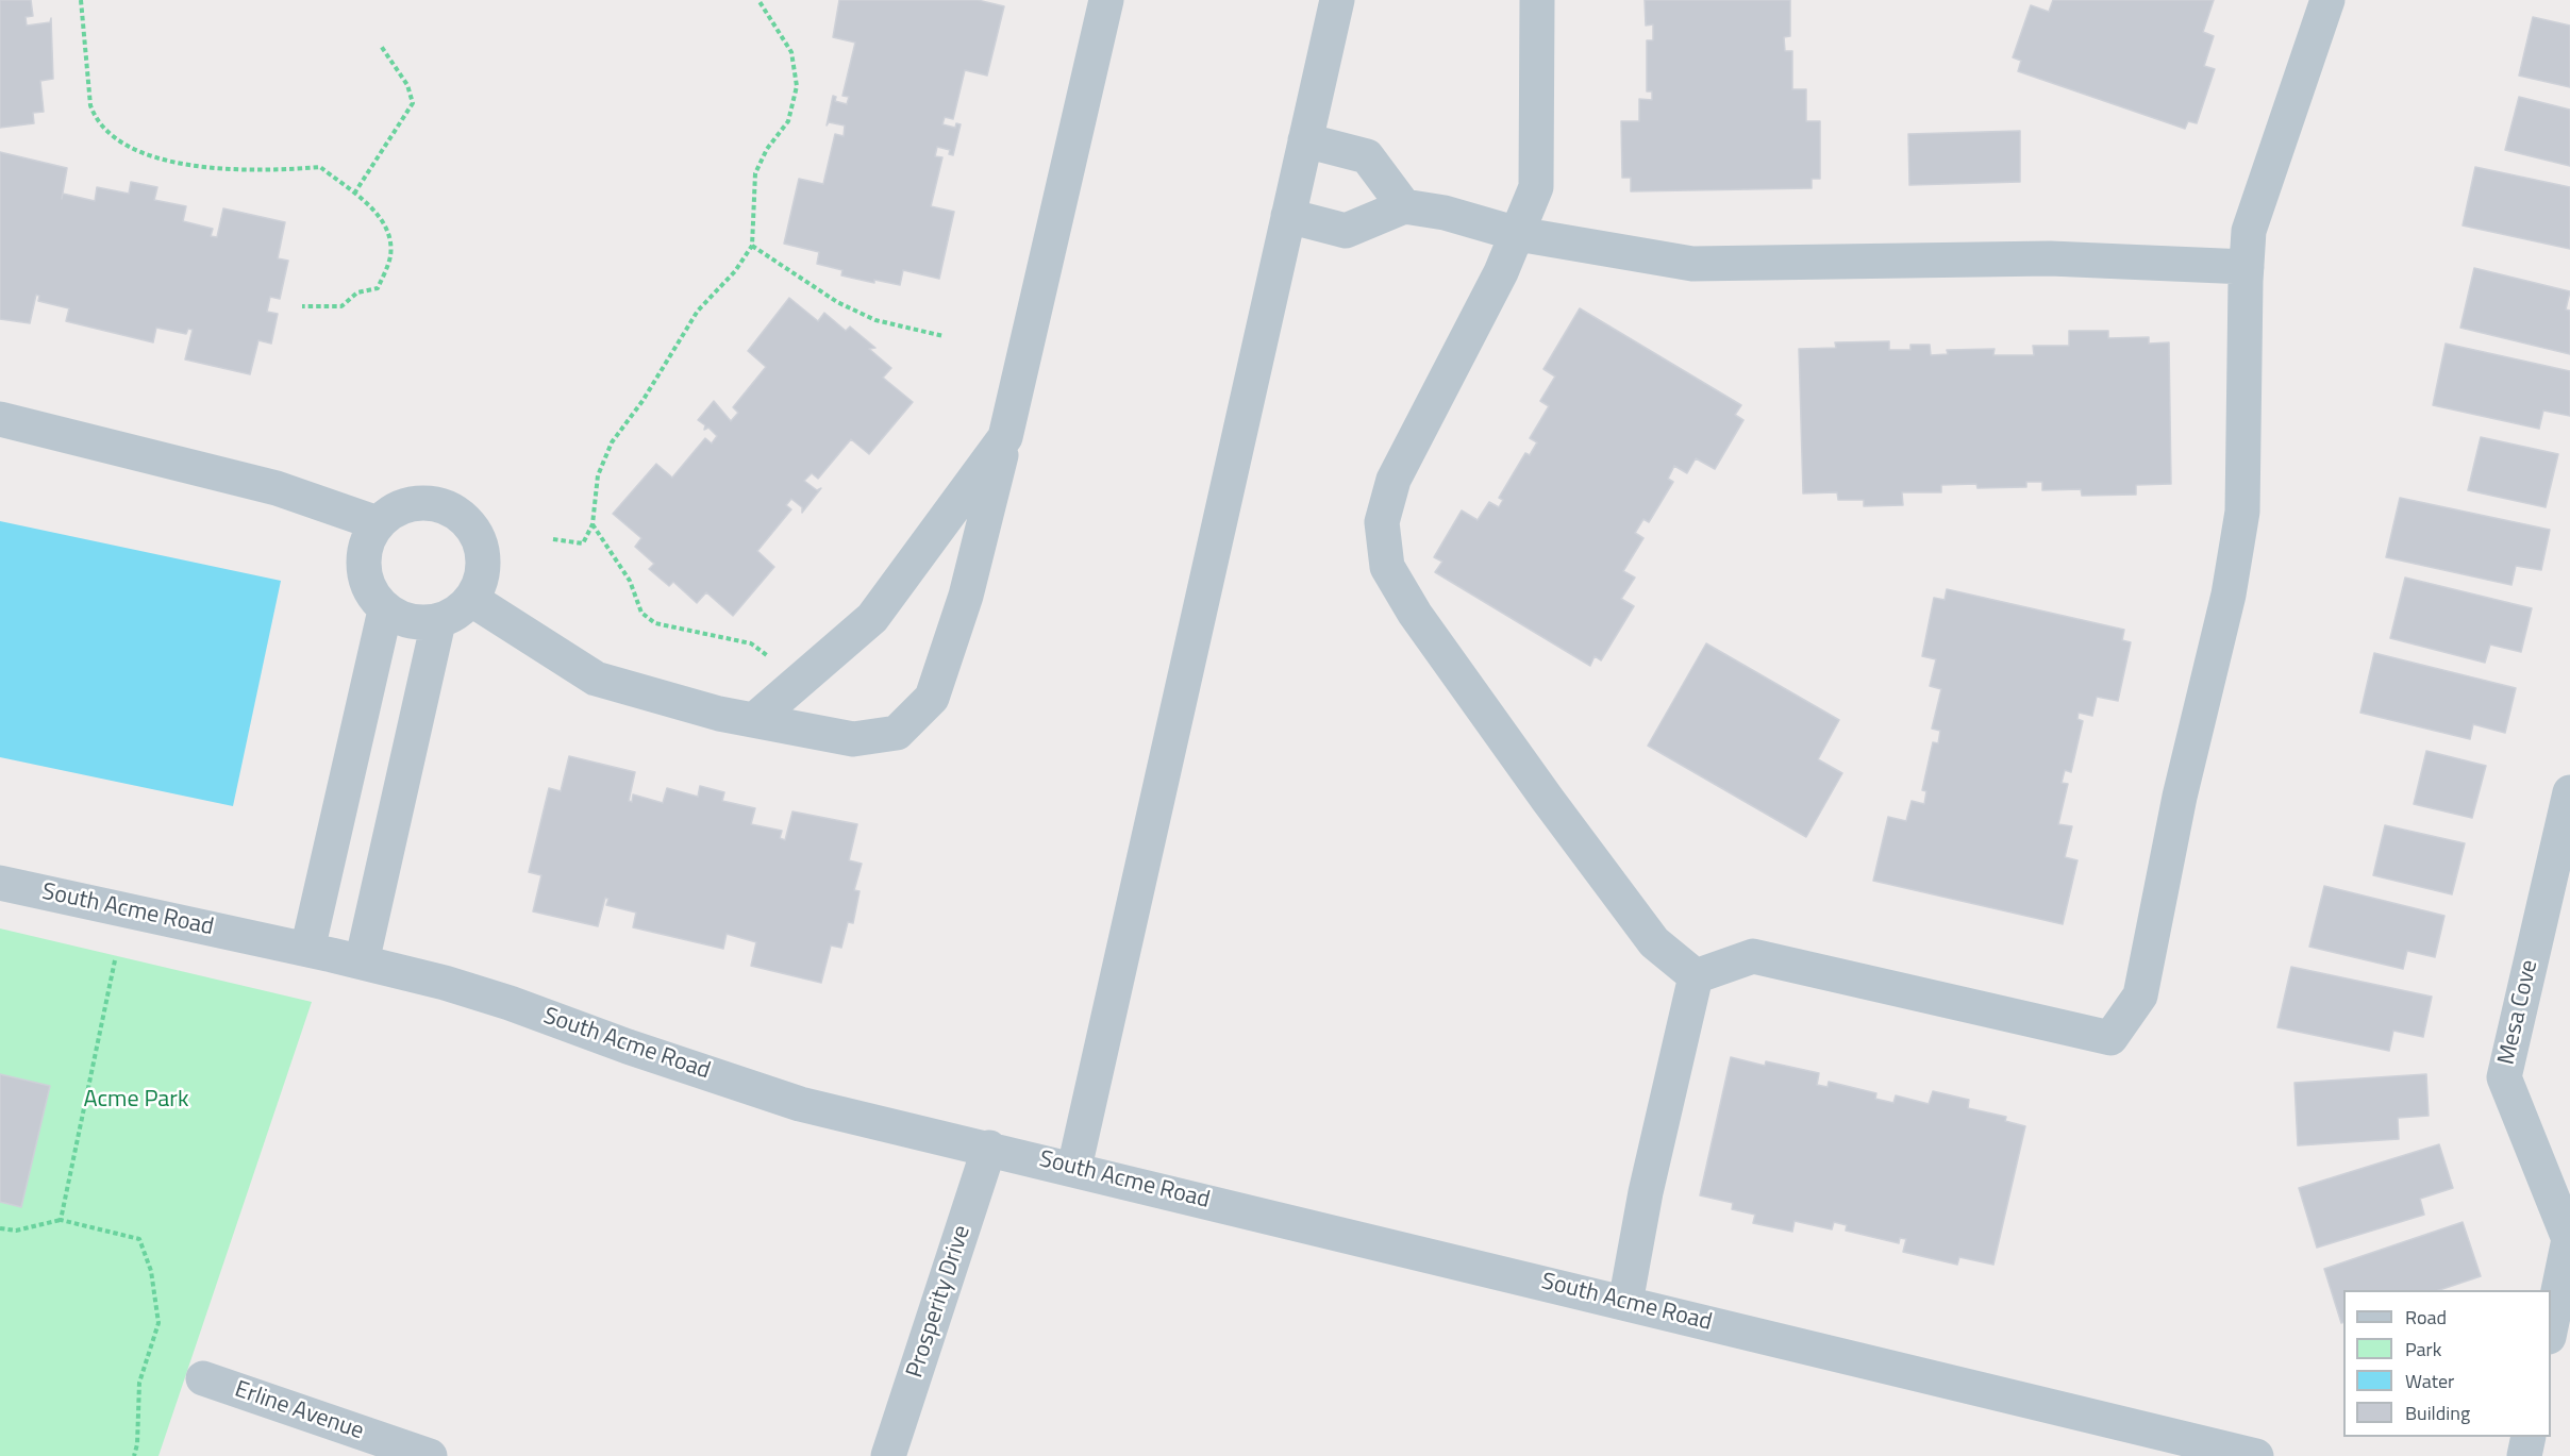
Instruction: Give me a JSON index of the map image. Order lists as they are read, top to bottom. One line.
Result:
{"streets":{"street":["South Acme Road","Mesa Cove","Prosperity Drive","Erline Avenue"]},"crossings":[["South Acme Road","Prosperity Drive"]],"parks":["Acme Park"],"legend":["Road","Park","Water","Building"]}
